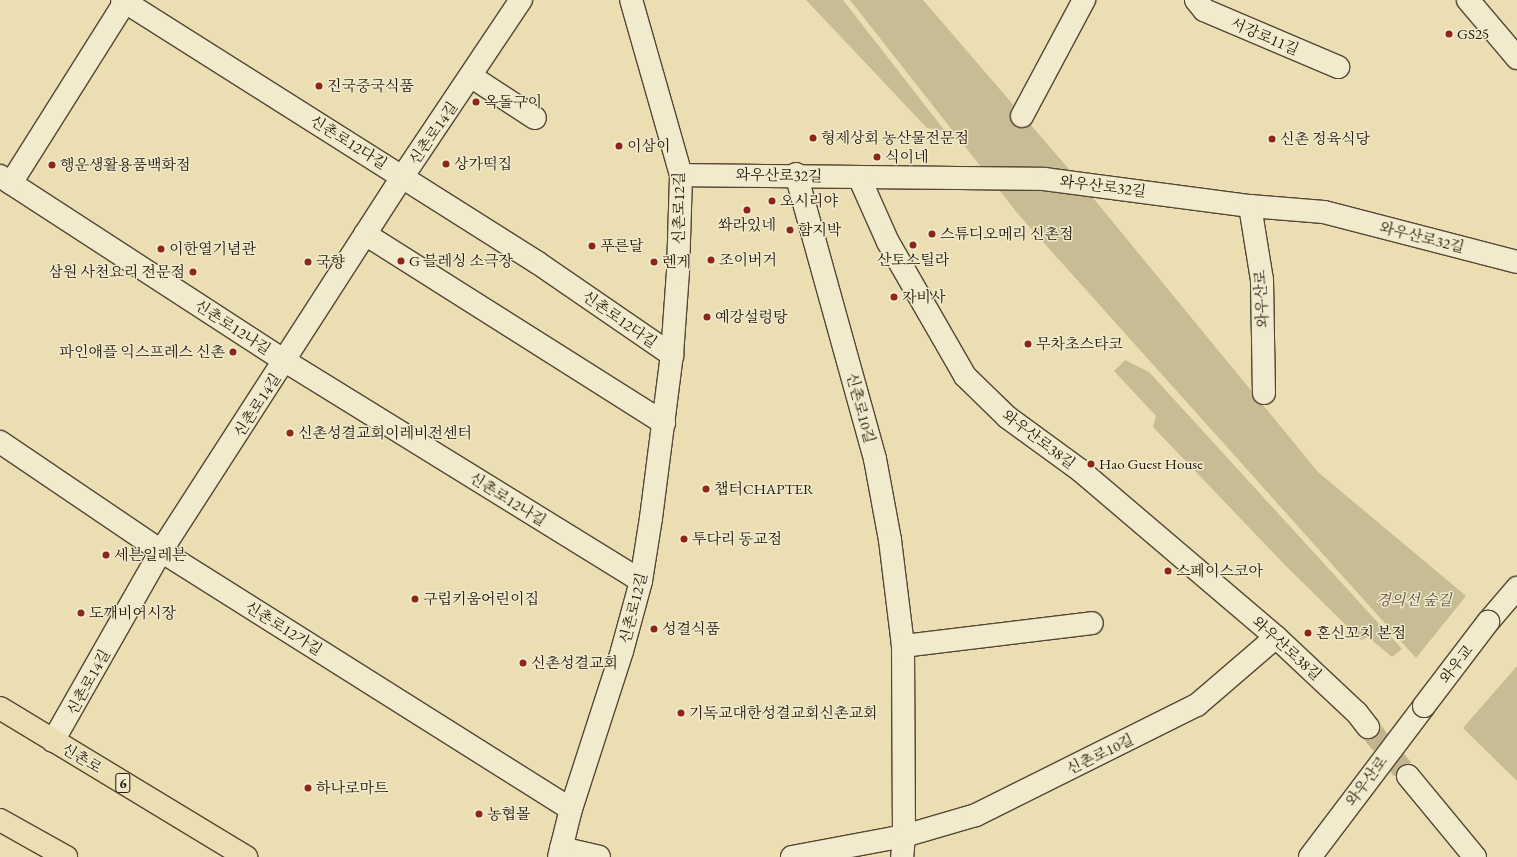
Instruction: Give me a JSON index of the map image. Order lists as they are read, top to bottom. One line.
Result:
{"streets":{"main road":["신촌로","6"],"street":["서강로11길","신촌로14길","신촌로12다길","와우산로32길","신촌로12길","와우산로","신촌로12나길","신촌로10길","와우산로38길","신촌로12가길","와우교"]},"crossings":[["신촌로14길","신촌로12다길"],["신촌로14길","신촌로12나길"],["신촌로14길","신촌로12가길"],["신촌로14길","신촌로"],["신촌로12다길","신촌로12길"],["신촌로12다길","신촌로12나길"],["와우산로32길","신촌로12길"],["와우산로32길","와우산로"],["와우산로32길","신촌로10길"],["와우산로32길","와우산로38길"],["신촌로12길","신촌로12나길"],["신촌로12길","신촌로12가길"],["와우산로","와우교"],["신촌로10길","와우산로38길"]],"parks":["경의선 숲길"],"places":["GS25","진국중국식품","옥돌구이","형제상회 농산물전문점","신촌 정육식당","이삼이","식이네","상가떡집","행운생활용품백화점","오시리야","쏴라있네","함지박","스튜디오메리 신촌점","산토스틸라","푸른달","이한열기념관","조이버거","G 블레싱 소극장","국향","렌게","삼원 사천요리 전문점","자비사","예강설렁탕","무차초스타코","파인애플 익스프레스 신촌","신촌성결교회이레비전센터","Hao Guest House","챕터CHAPTER","투다리 동교점","세븐일레븐","스페이스코아","구립키움어린이집","도깨비어시장","성결식품","혼신꼬치 본점","신촌성결교회","기독교대한성결교회신촌교회","하나로마트","농협몰"]}
